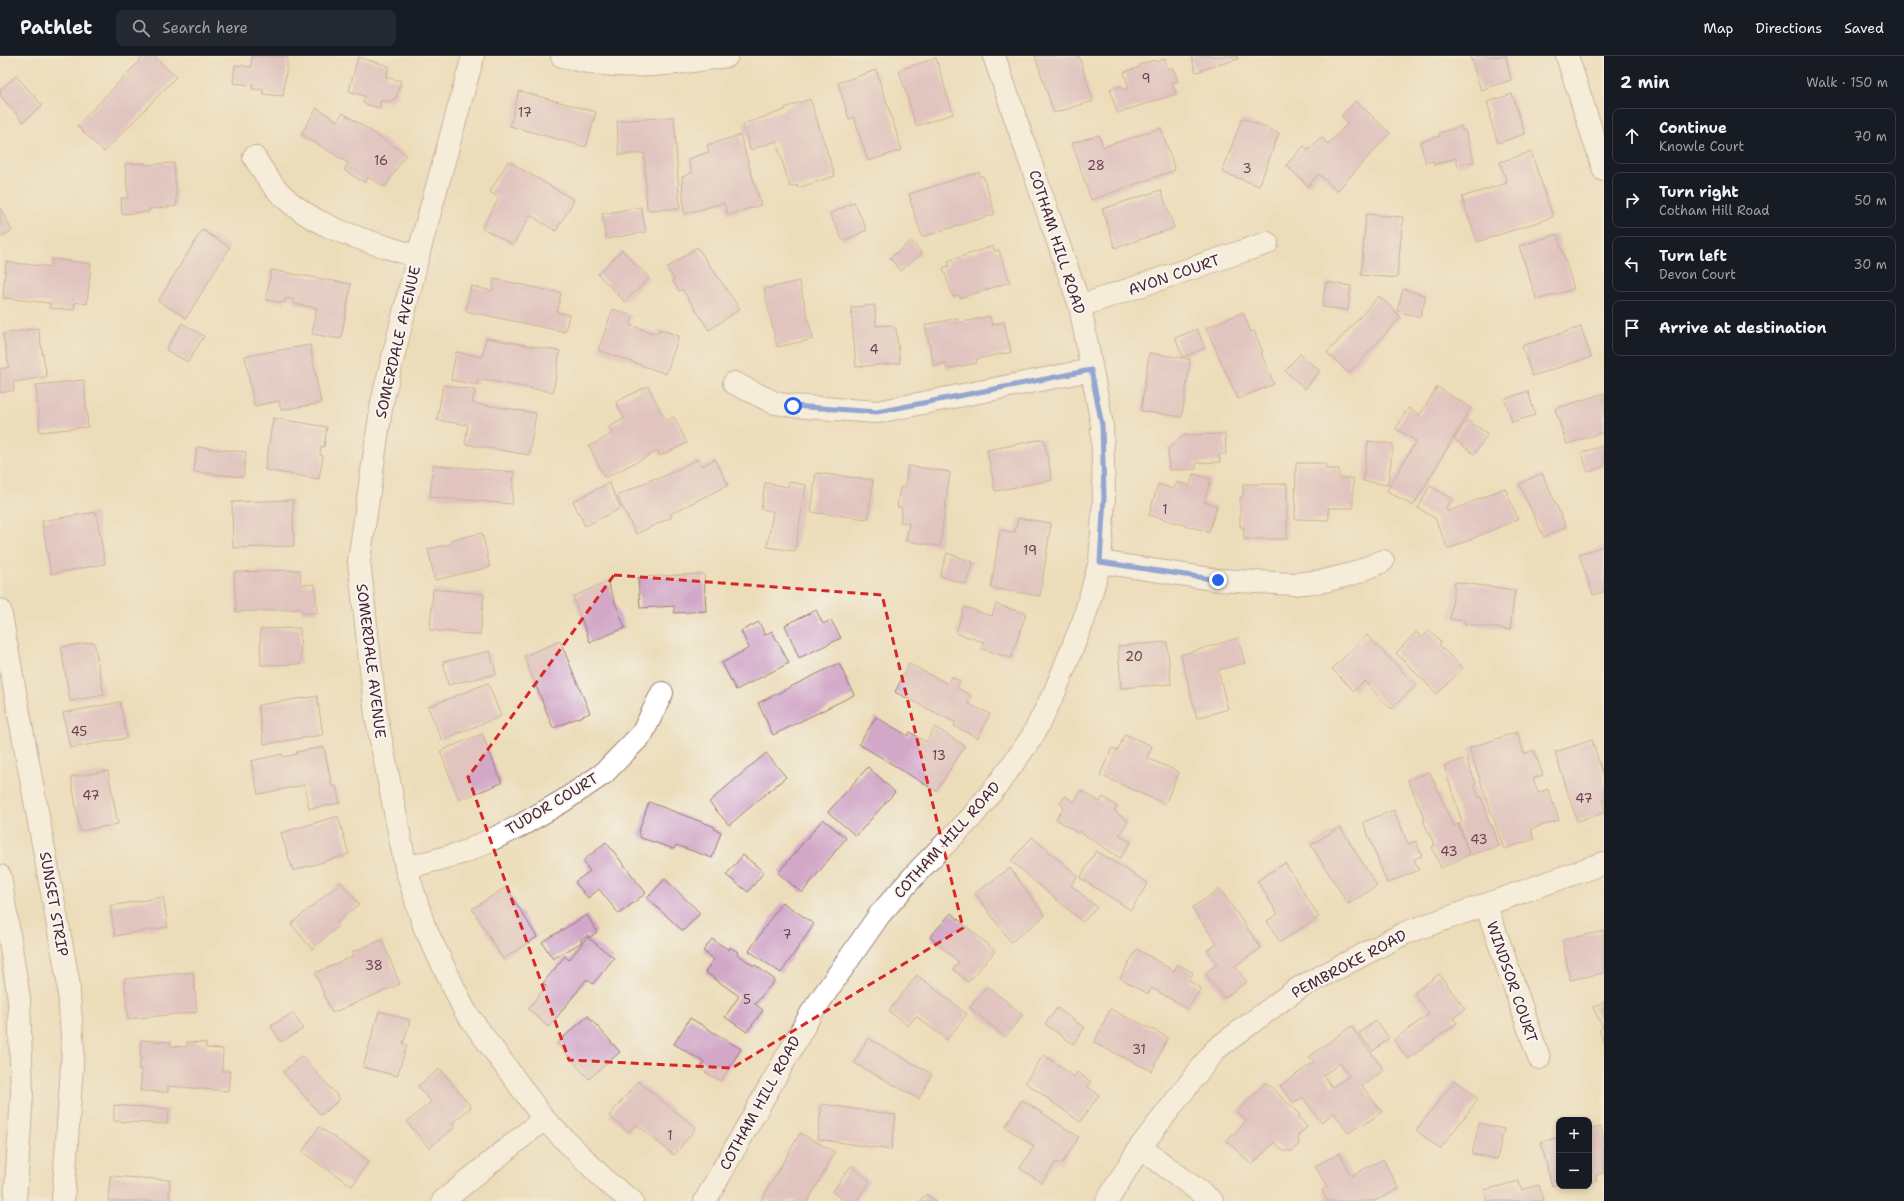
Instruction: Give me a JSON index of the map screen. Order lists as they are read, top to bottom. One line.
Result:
{"streets":{"street":["COTHAM HILL ROAD","AVON COURT","SOMERDALE AVENUE","TUDOR COURT","SUNSET STRIP","PEMBROKE ROAD","WINDSOR COURT"]},"crossings":[["COTHAM HILL ROAD","AVON COURT"],["SOMERDALE AVENUE","TUDOR COURT"],["PEMBROKE ROAD","WINDSOR COURT"]],"house_numbers":["9","17","16","28","3","4","1","19","20","45","13","47","47","43","43","7","38","5","31","1"],"page":{"header":"Pathlet","search":"Search here","nav":["Map","Directions","Saved"],"heading":["2 min","Walk · 150 m"],"list":[["Continue","Knowle Court","70 m"],["Turn right","Cotham Hill Road","50 m"],["Turn left","Devon Court","30 m"],"Arrive at destination"],"map_buttons":["+","−"]}}
